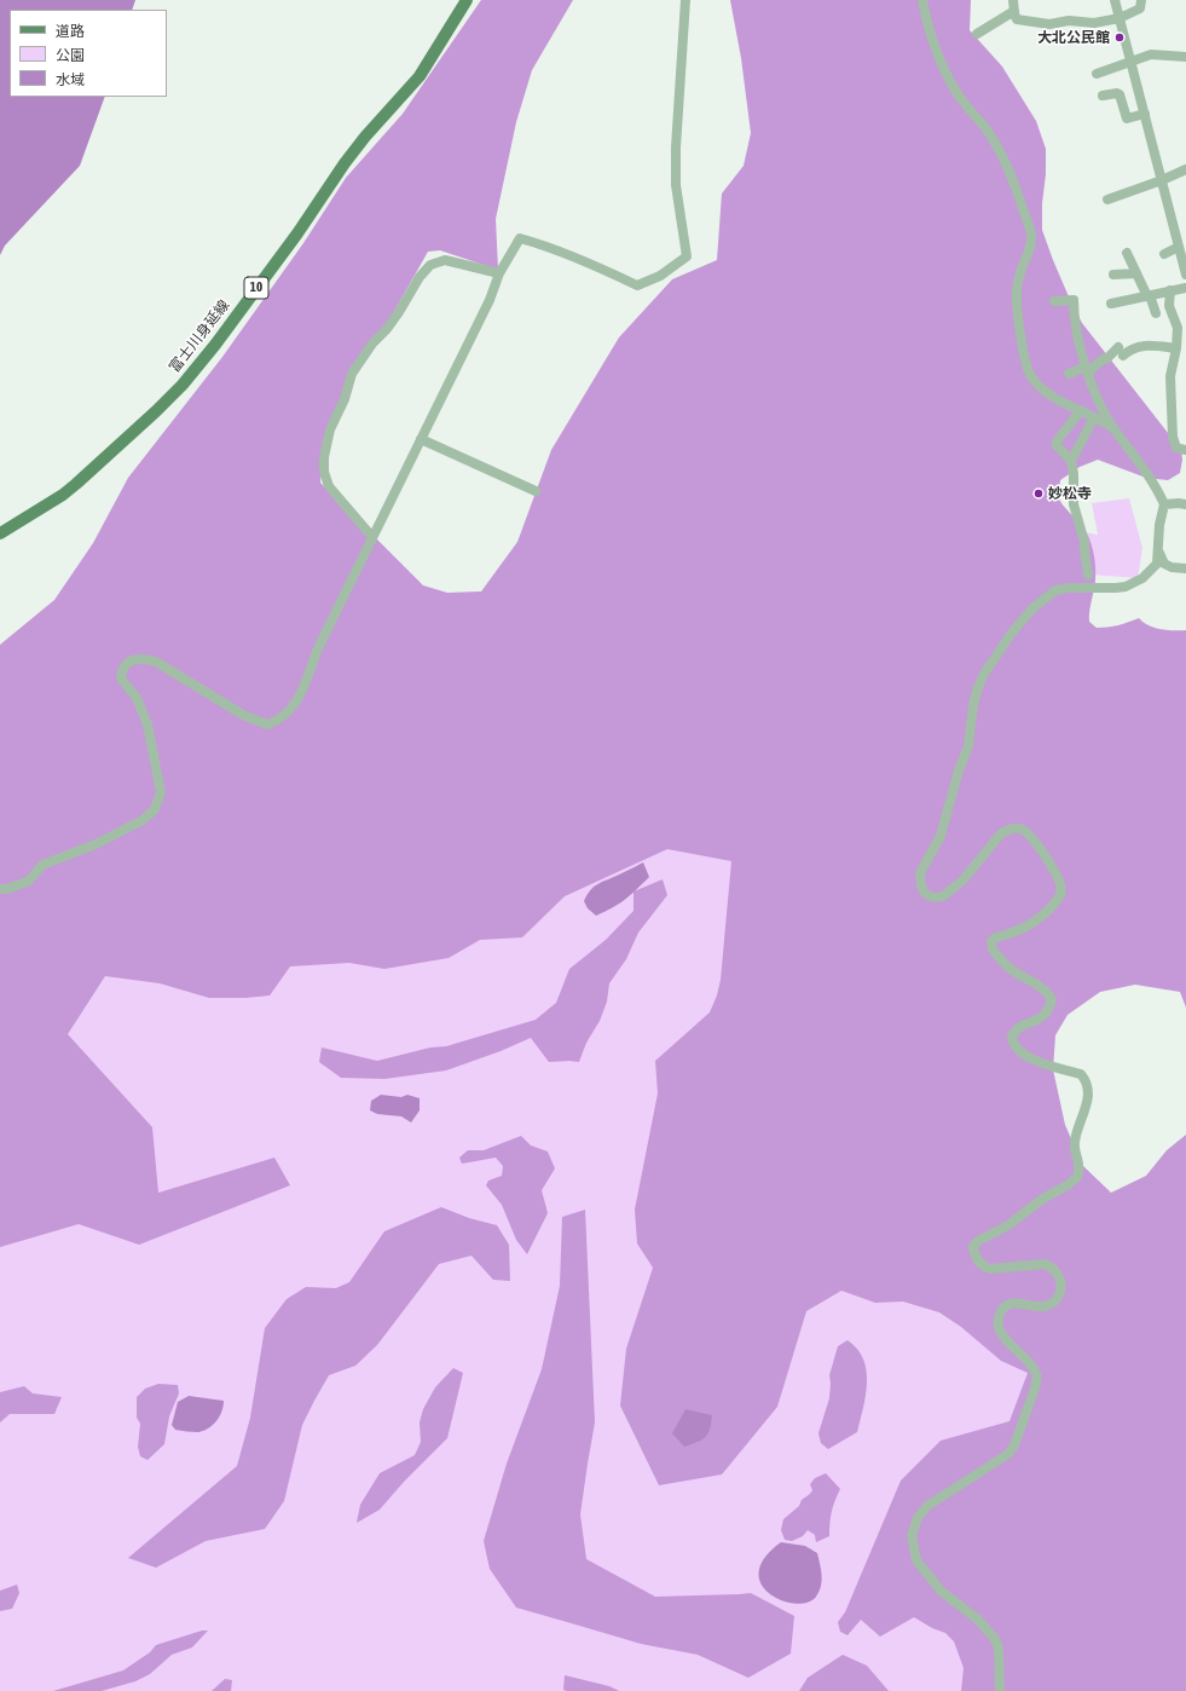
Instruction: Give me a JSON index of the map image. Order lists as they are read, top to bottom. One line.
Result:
{"streets":{"main road":["10","富士川身延線"]},"places":["大北公民館","妙松寺"],"legend":["道路","公園","水域"]}
